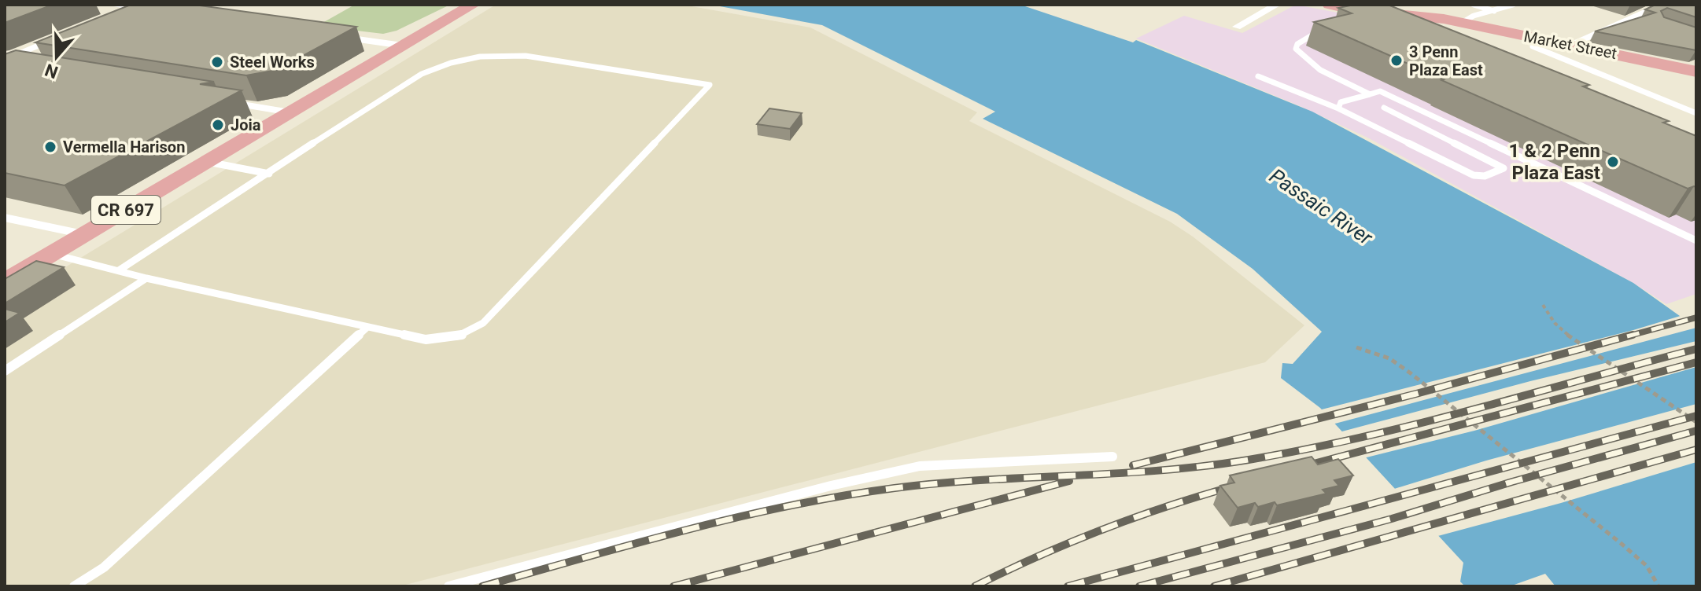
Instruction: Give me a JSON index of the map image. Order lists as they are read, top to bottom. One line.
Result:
{"streets":{"main road":["Market Street","CR 697"]},"water":["Passaic River"],"places":["3 Penn Plaza East","Steel Works","Joia","Vermella Harison","1 & 2 Penn Plaza East"],"north":"bottom"}
